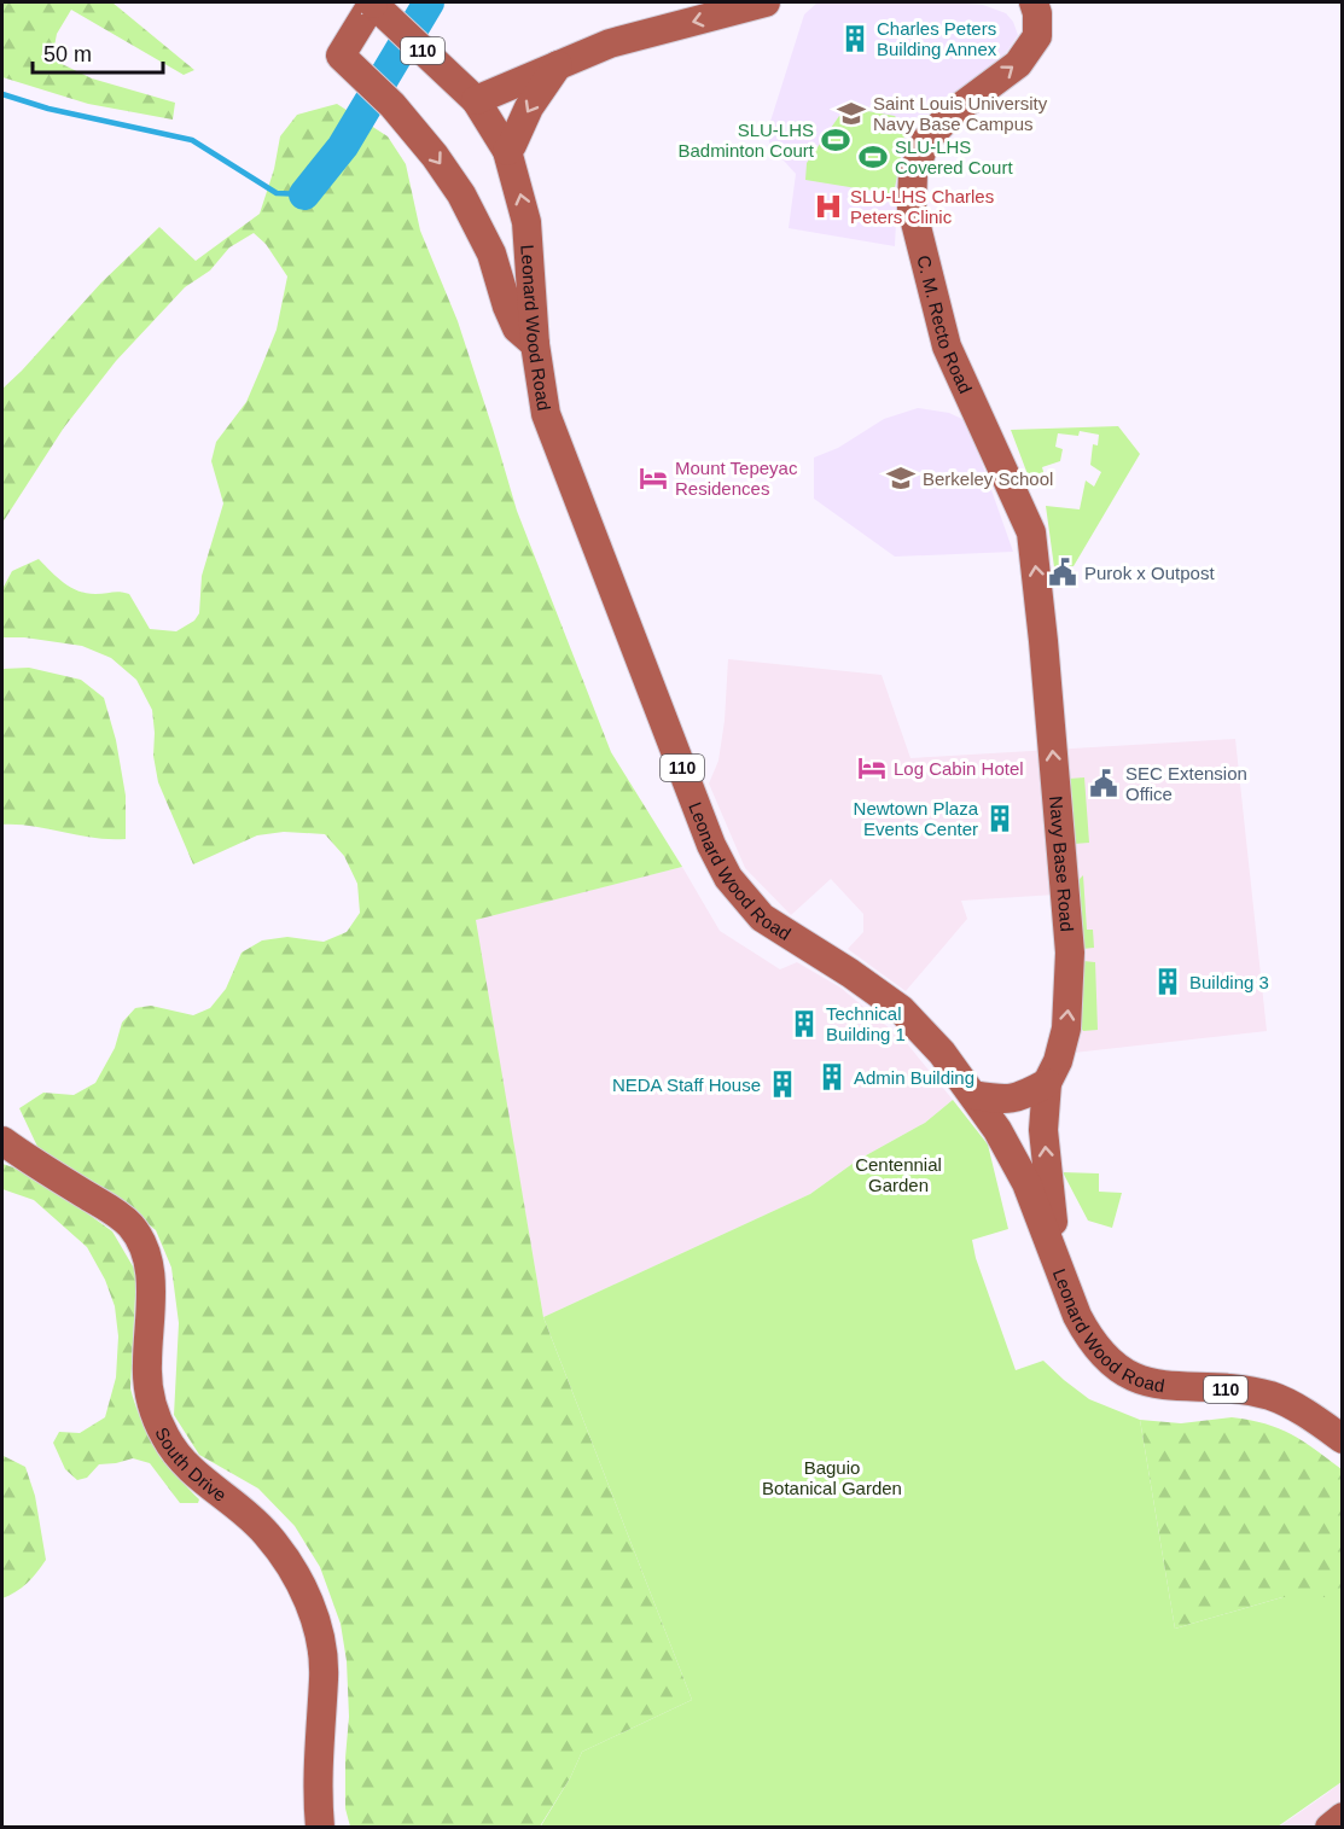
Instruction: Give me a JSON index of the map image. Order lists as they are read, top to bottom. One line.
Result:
{"streets":{"main road":["110","C. M. Recto Road","Leonard Wood Road","Navy Base Road","South Drive"]},"crossings":[["C. M. Recto Road","Navy Base Road"],["Leonard Wood Road","Navy Base Road"]],"one_way":["C. M. Recto Road","Navy Base Road"],"parks":["Centennial Garden","Baguio Botanical Garden"],"places":{"building":["Charles Peters Building Annex","Newtown Plaza Events Center","Building 3","Technical Building 1","Admin Building","NEDA Staff House"],"school or university":["Saint Louis University Navy Base Campus","Berkeley School"],"sports":["SLU-LHS Badminton Court","SLU-LHS Covered Court"],"hospital":["SLU-LHS Charles Peters Clinic"],"hotel":["Mount Tepeyac Residences","Log Cabin Hotel"],"public building":["Purok x Outpost","SEC Extension Office"]},"scale_bar":"50 m"}
